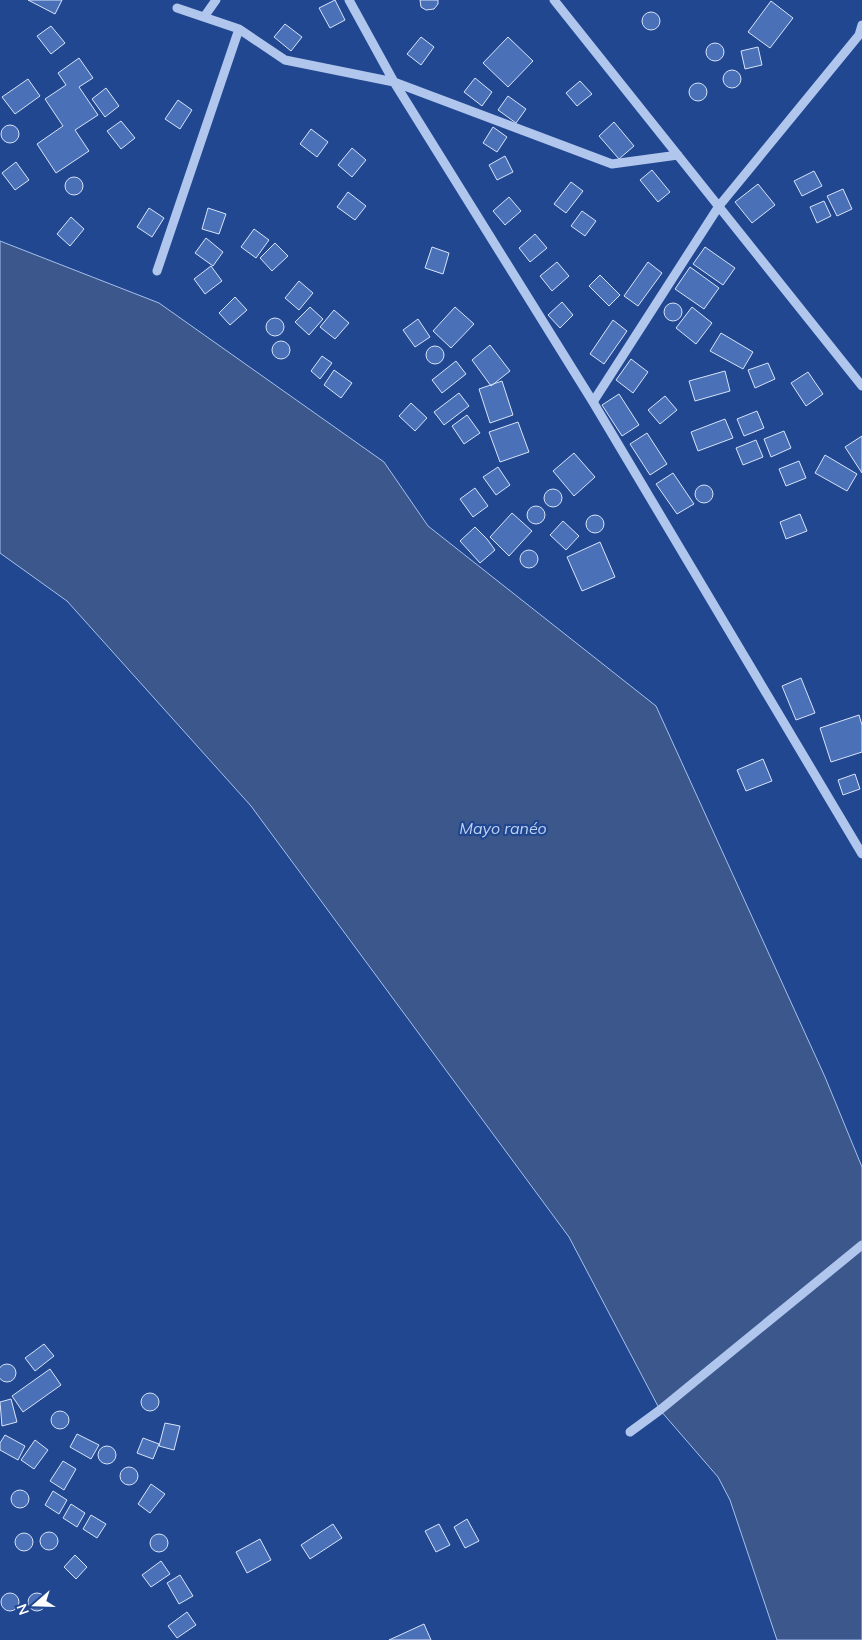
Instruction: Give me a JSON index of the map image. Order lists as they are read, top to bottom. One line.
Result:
{"water":["Mayo ranéo"],"north":"left"}
